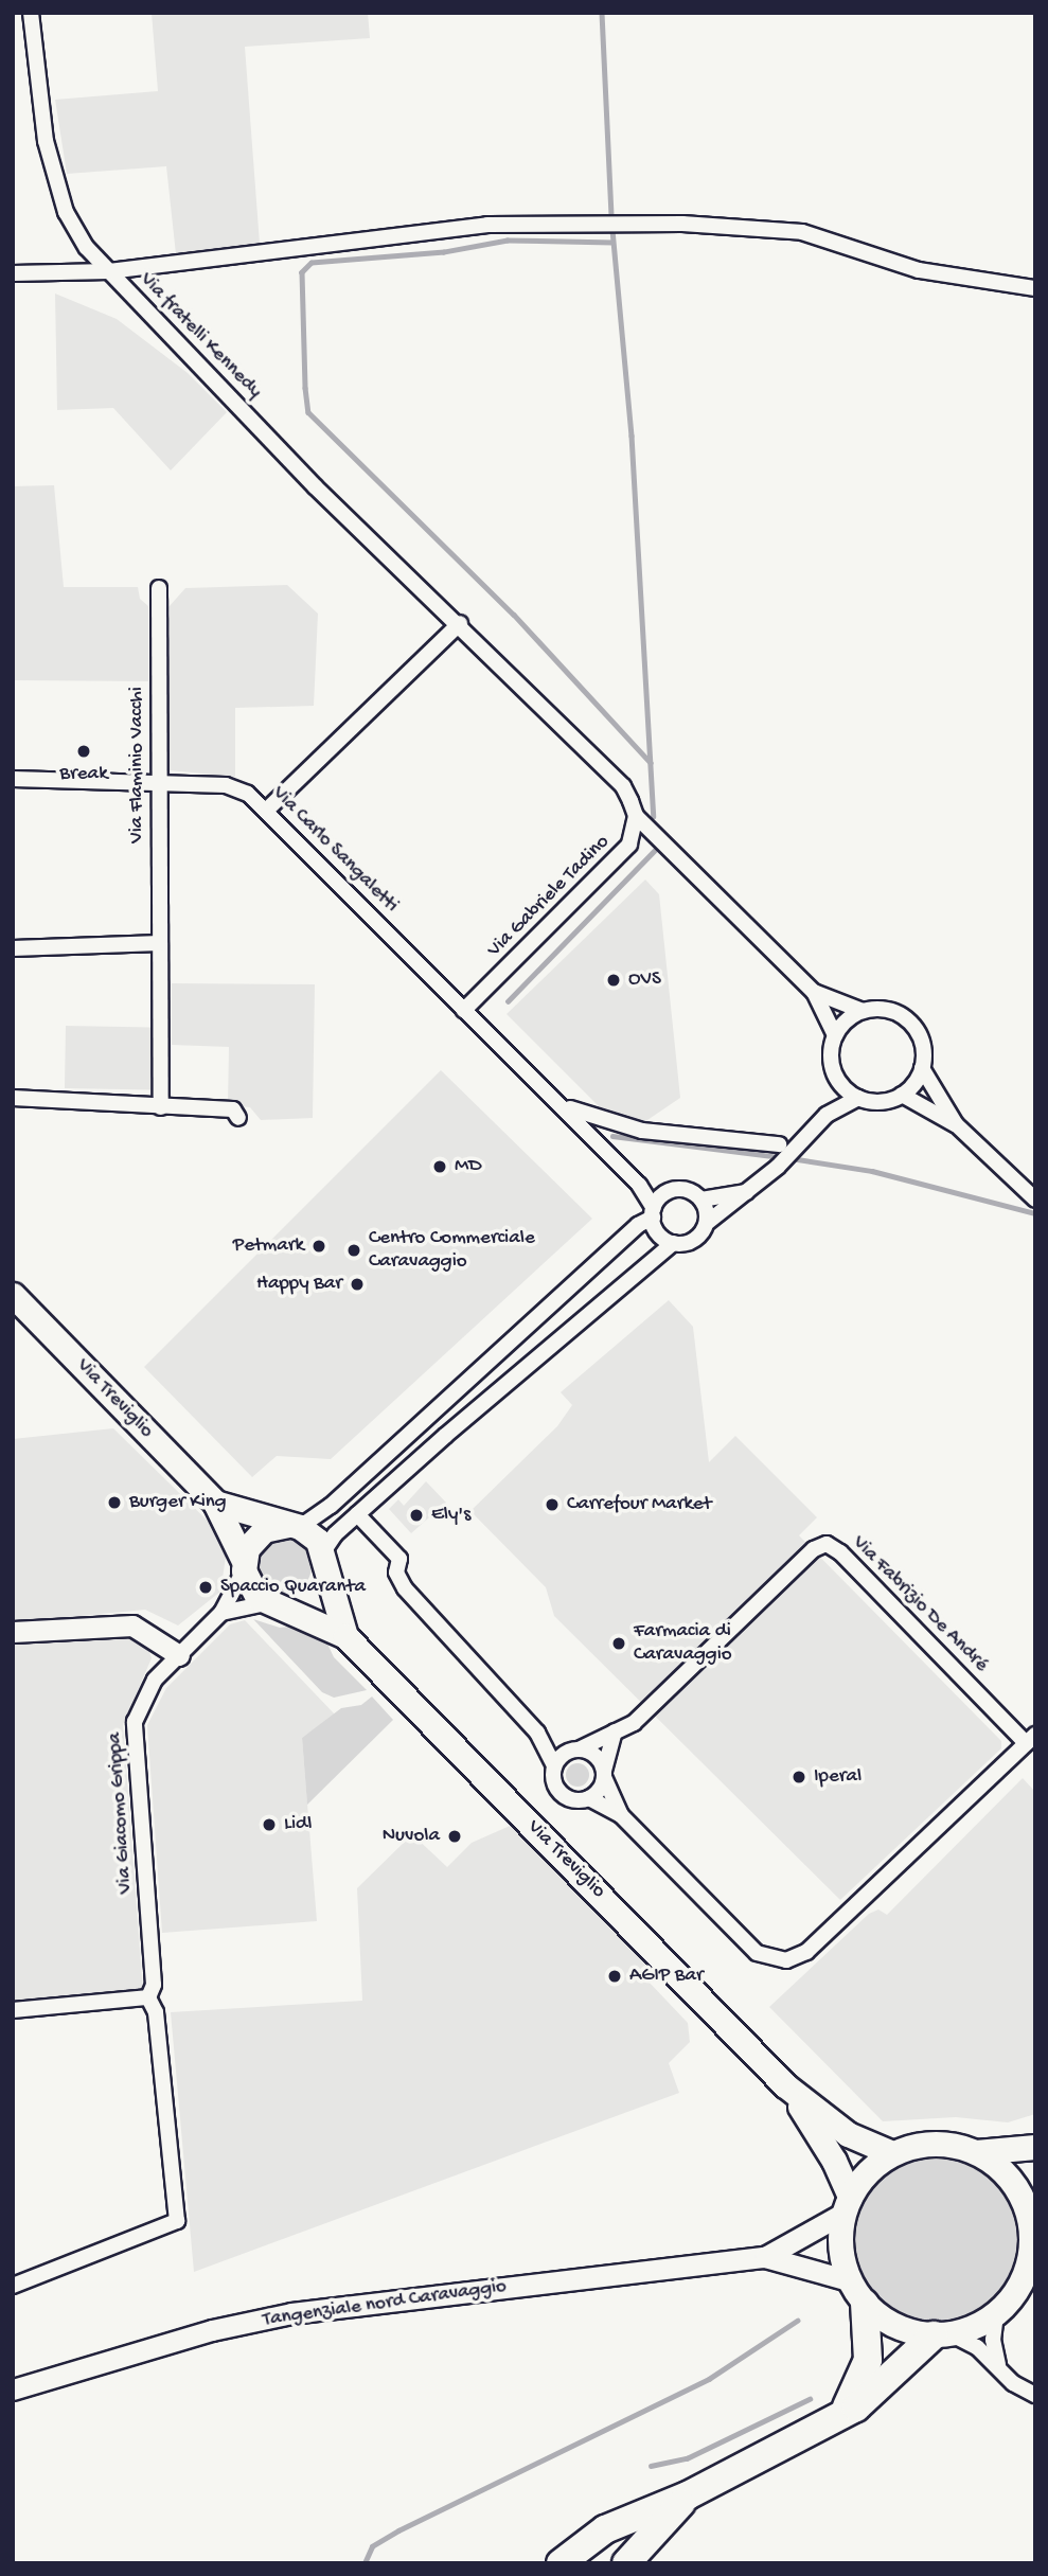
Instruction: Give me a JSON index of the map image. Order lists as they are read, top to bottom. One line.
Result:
{"streets":{"main road":["Via Treviglio","Tangenziale nord Caravaggio"],"street":["Via fratelli Kennedy","Via Flaminio Vacchi","Via Carlo Sangaletti","Via Gabriele Tadino","Via Fabrizio De André","Via Giacomo Grippa"]},"crossings":[["Via Flaminio Vacchi","Via Carlo Sangaletti"],["Via Carlo Sangaletti","Via Gabriele Tadino"],["Via Treviglio","Tangenziale nord Caravaggio"]],"places":["Break","OVS","MD","Petmark","Centro Commerciale Caravaggio","Happy Bar","Burger King","Carrefour Market","Ely's","Spaccio Quaranta","Farmacia di Caravaggio","Iperal","Lidl","Nuvola","AGIP Bar"]}
